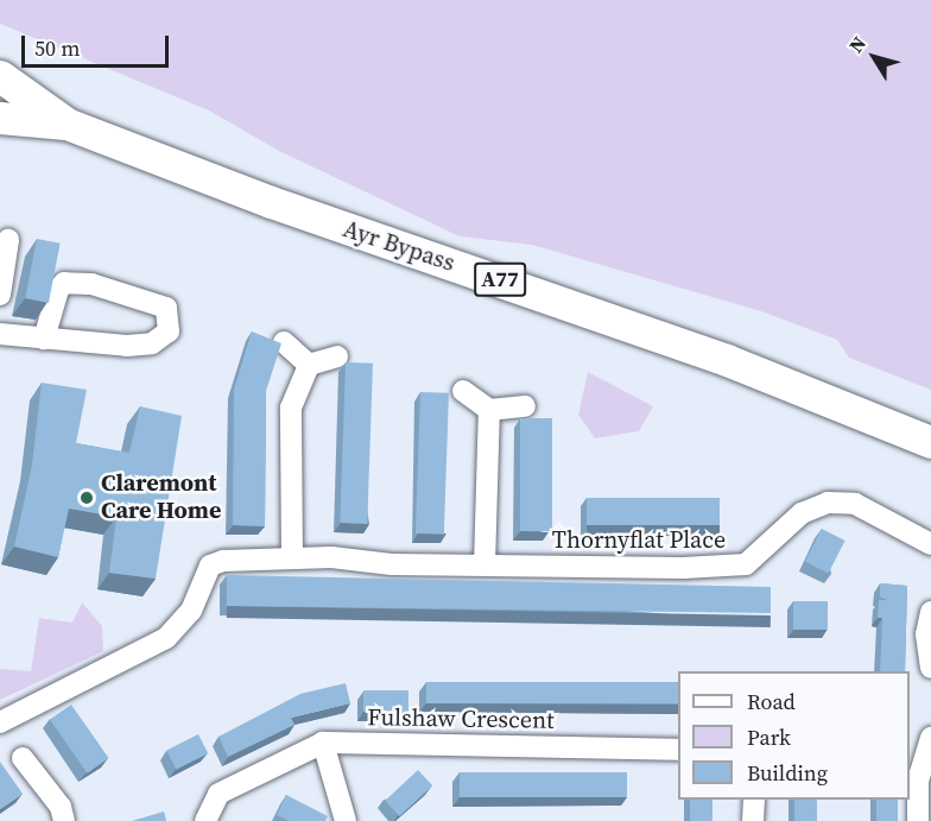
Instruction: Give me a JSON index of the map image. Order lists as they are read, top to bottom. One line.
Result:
{"streets":{"highway":["Ayr Bypass","A77"],"street":["Thornyflat Place","Fulshaw Crescent"]},"places":["Claremont Care Home"],"legend":["Road","Park","Building"],"scale_bar":"50 m","north":"top left"}
